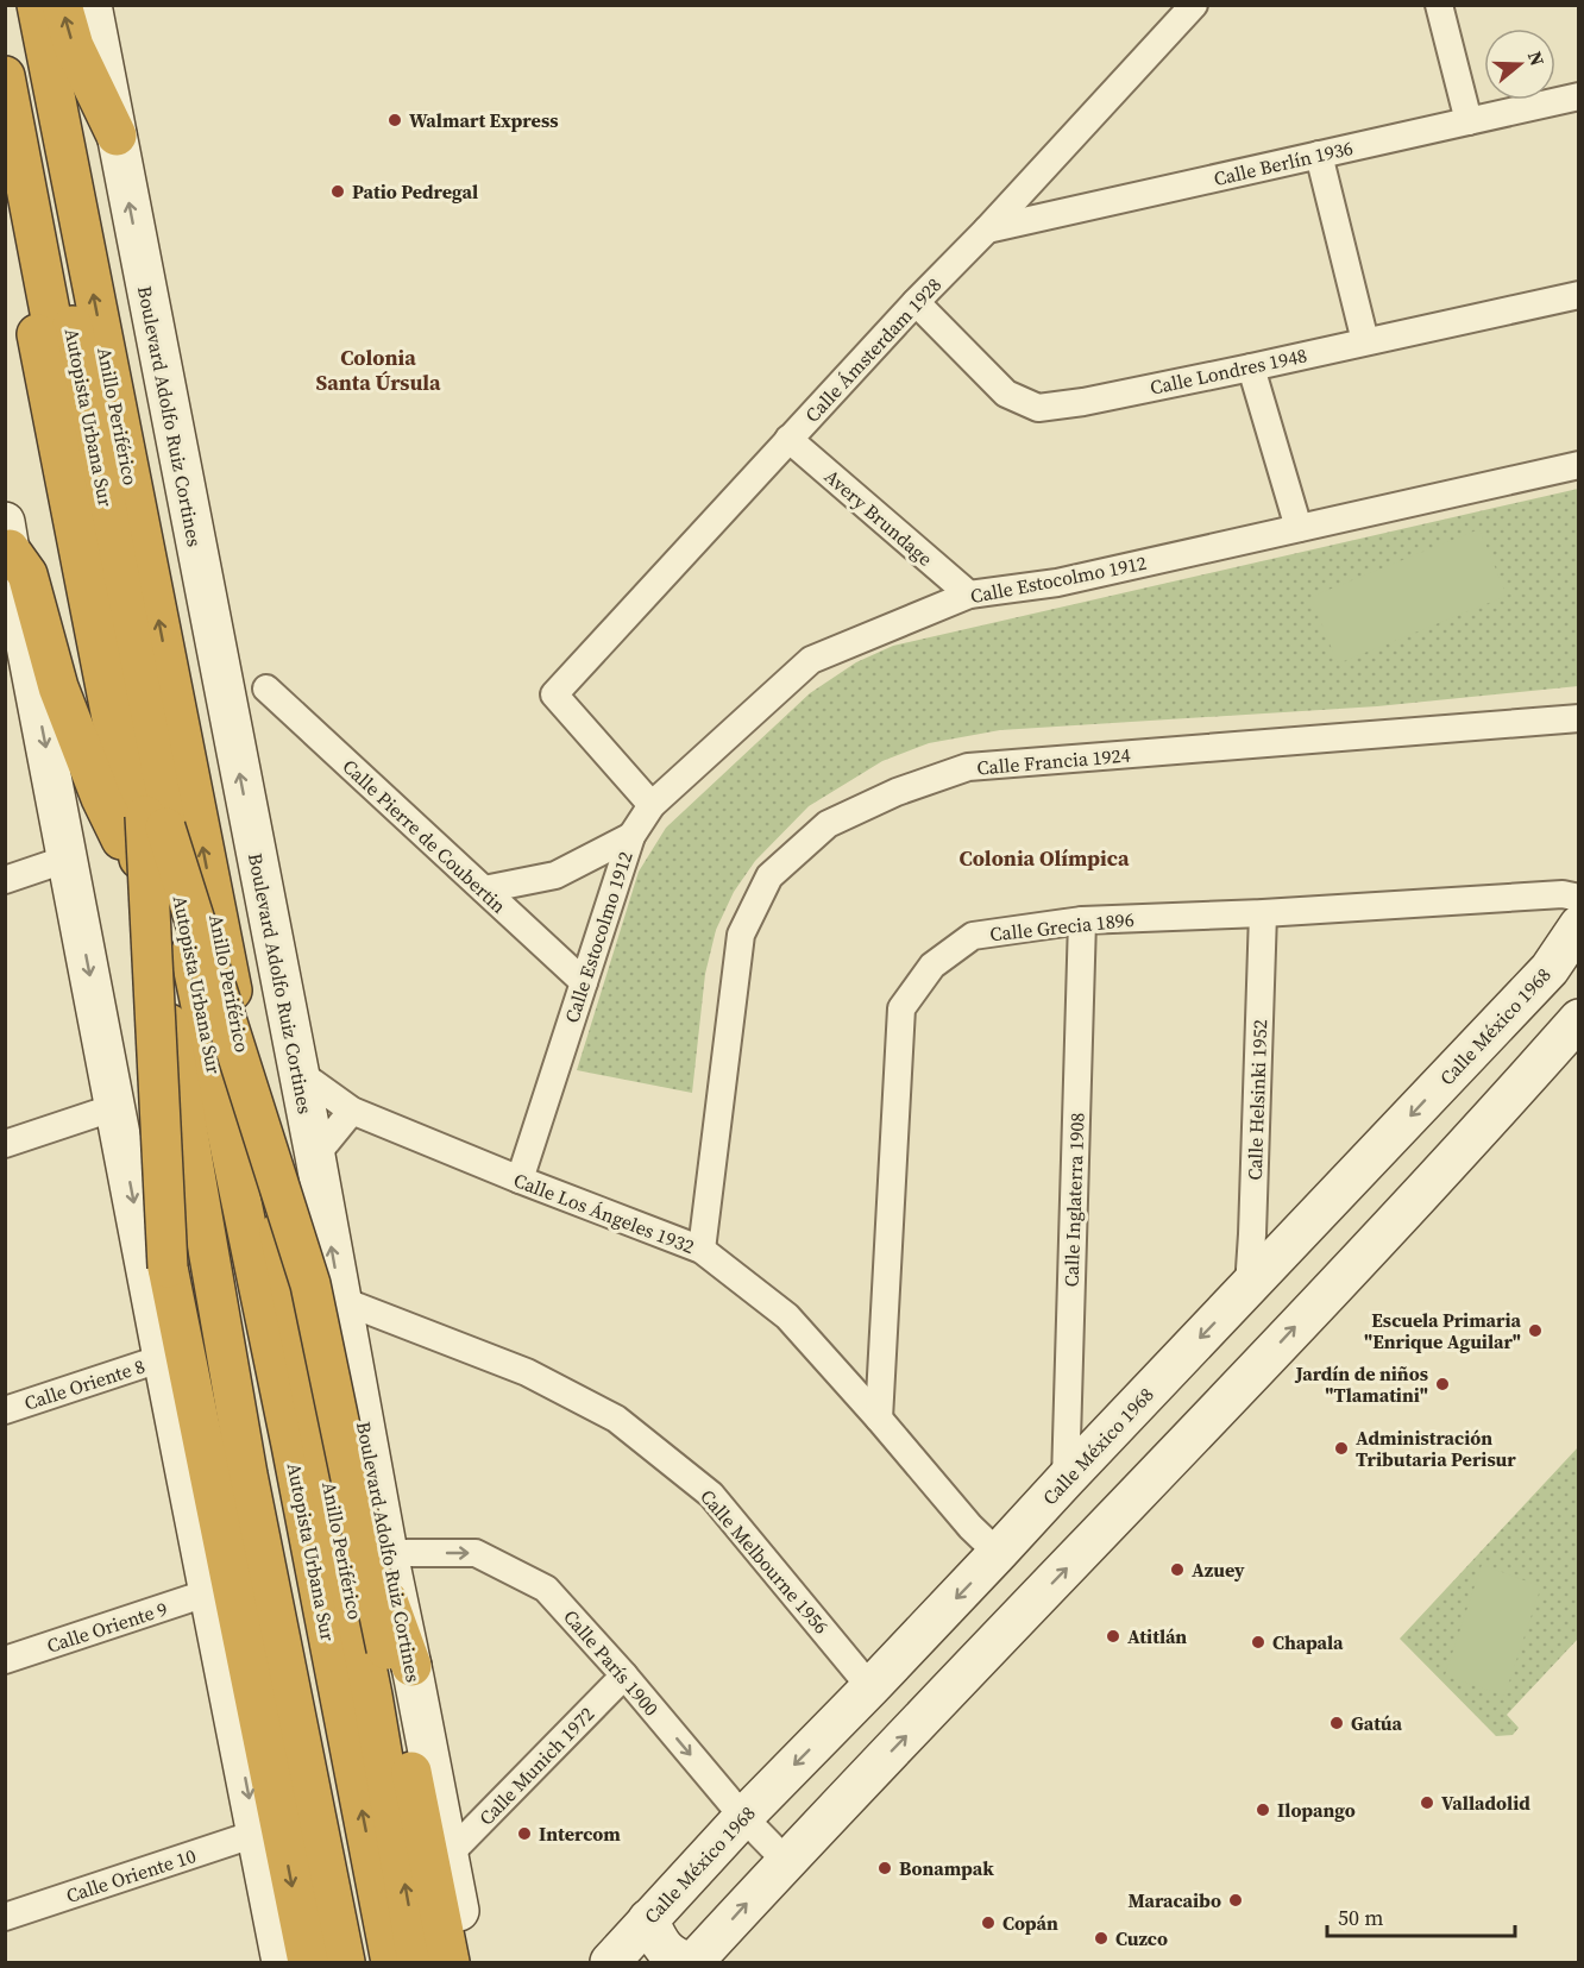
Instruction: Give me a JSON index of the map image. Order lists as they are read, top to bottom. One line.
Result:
{"streets":{"highway":["Anillo Periférico","Autopista Urbana Sur"],"main road":["Boulevard Adolfo Ruiz Cortines","Calle México 1968"],"street":["Calle Berlín 1936","Calle Ámsterdam 1928","Calle Londres 1948","Avery Brundage","Calle Estocolmo 1912","Calle Francia 1924","Calle Pierre de Coubertin","Calle Grecia 1896","Calle Helsinki 1952","Calle Inglaterra 1908","Calle Los Ángeles 1932","Calle Oriente 8","Calle Melbourne 1956","Calle Oriente 9","Calle París 1900","Calle Munich 1972","Calle Oriente 10"]},"crossings":[["Calle Berlín 1936","Calle Ámsterdam 1928"],["Calle Ámsterdam 1928","Calle Londres 1948"],["Calle Ámsterdam 1928","Avery Brundage"],["Calle Ámsterdam 1928","Calle Estocolmo 1912"],["Boulevard Adolfo Ruiz Cortines","Calle Los Ángeles 1932"],["Boulevard Adolfo Ruiz Cortines","Calle Melbourne 1956"],["Boulevard Adolfo Ruiz Cortines","Calle París 1900"],["Boulevard Adolfo Ruiz Cortines","Calle Munich 1972"],["Avery Brundage","Calle Estocolmo 1912"],["Calle Estocolmo 1912","Calle Pierre de Coubertin"],["Calle Estocolmo 1912","Calle Los Ángeles 1932"],["Calle Francia 1924","Calle Los Ángeles 1932"],["Calle Grecia 1896","Calle Helsinki 1952"],["Calle Grecia 1896","Calle Inglaterra 1908"],["Calle Grecia 1896","Calle Los Ángeles 1932"],["Calle México 1968","Calle Helsinki 1952"],["Calle México 1968","Calle Inglaterra 1908"],["Calle México 1968","Calle Los Ángeles 1932"],["Calle México 1968","Calle Melbourne 1956"],["Calle México 1968","Calle París 1900"],["Calle París 1900","Calle Munich 1972"]],"one_way":["Calle París 1900"],"districts":["Colonia Santa Úrsula","Colonia Olímpica"],"places":["Walmart Express","Patio Pedregal","Escuela Primaria \"Enrique Aguilar\"","Jardín de niños \"Tlamatini\"","Administración Tributaria Perisur","Azuey","Atitlán","Chapala","Gatúa","Valladolid","Ilopango","Intercom","Bonampak","Maracaibo","Copán","Cuzco"],"scale_bar":"50 m","north":"right"}
